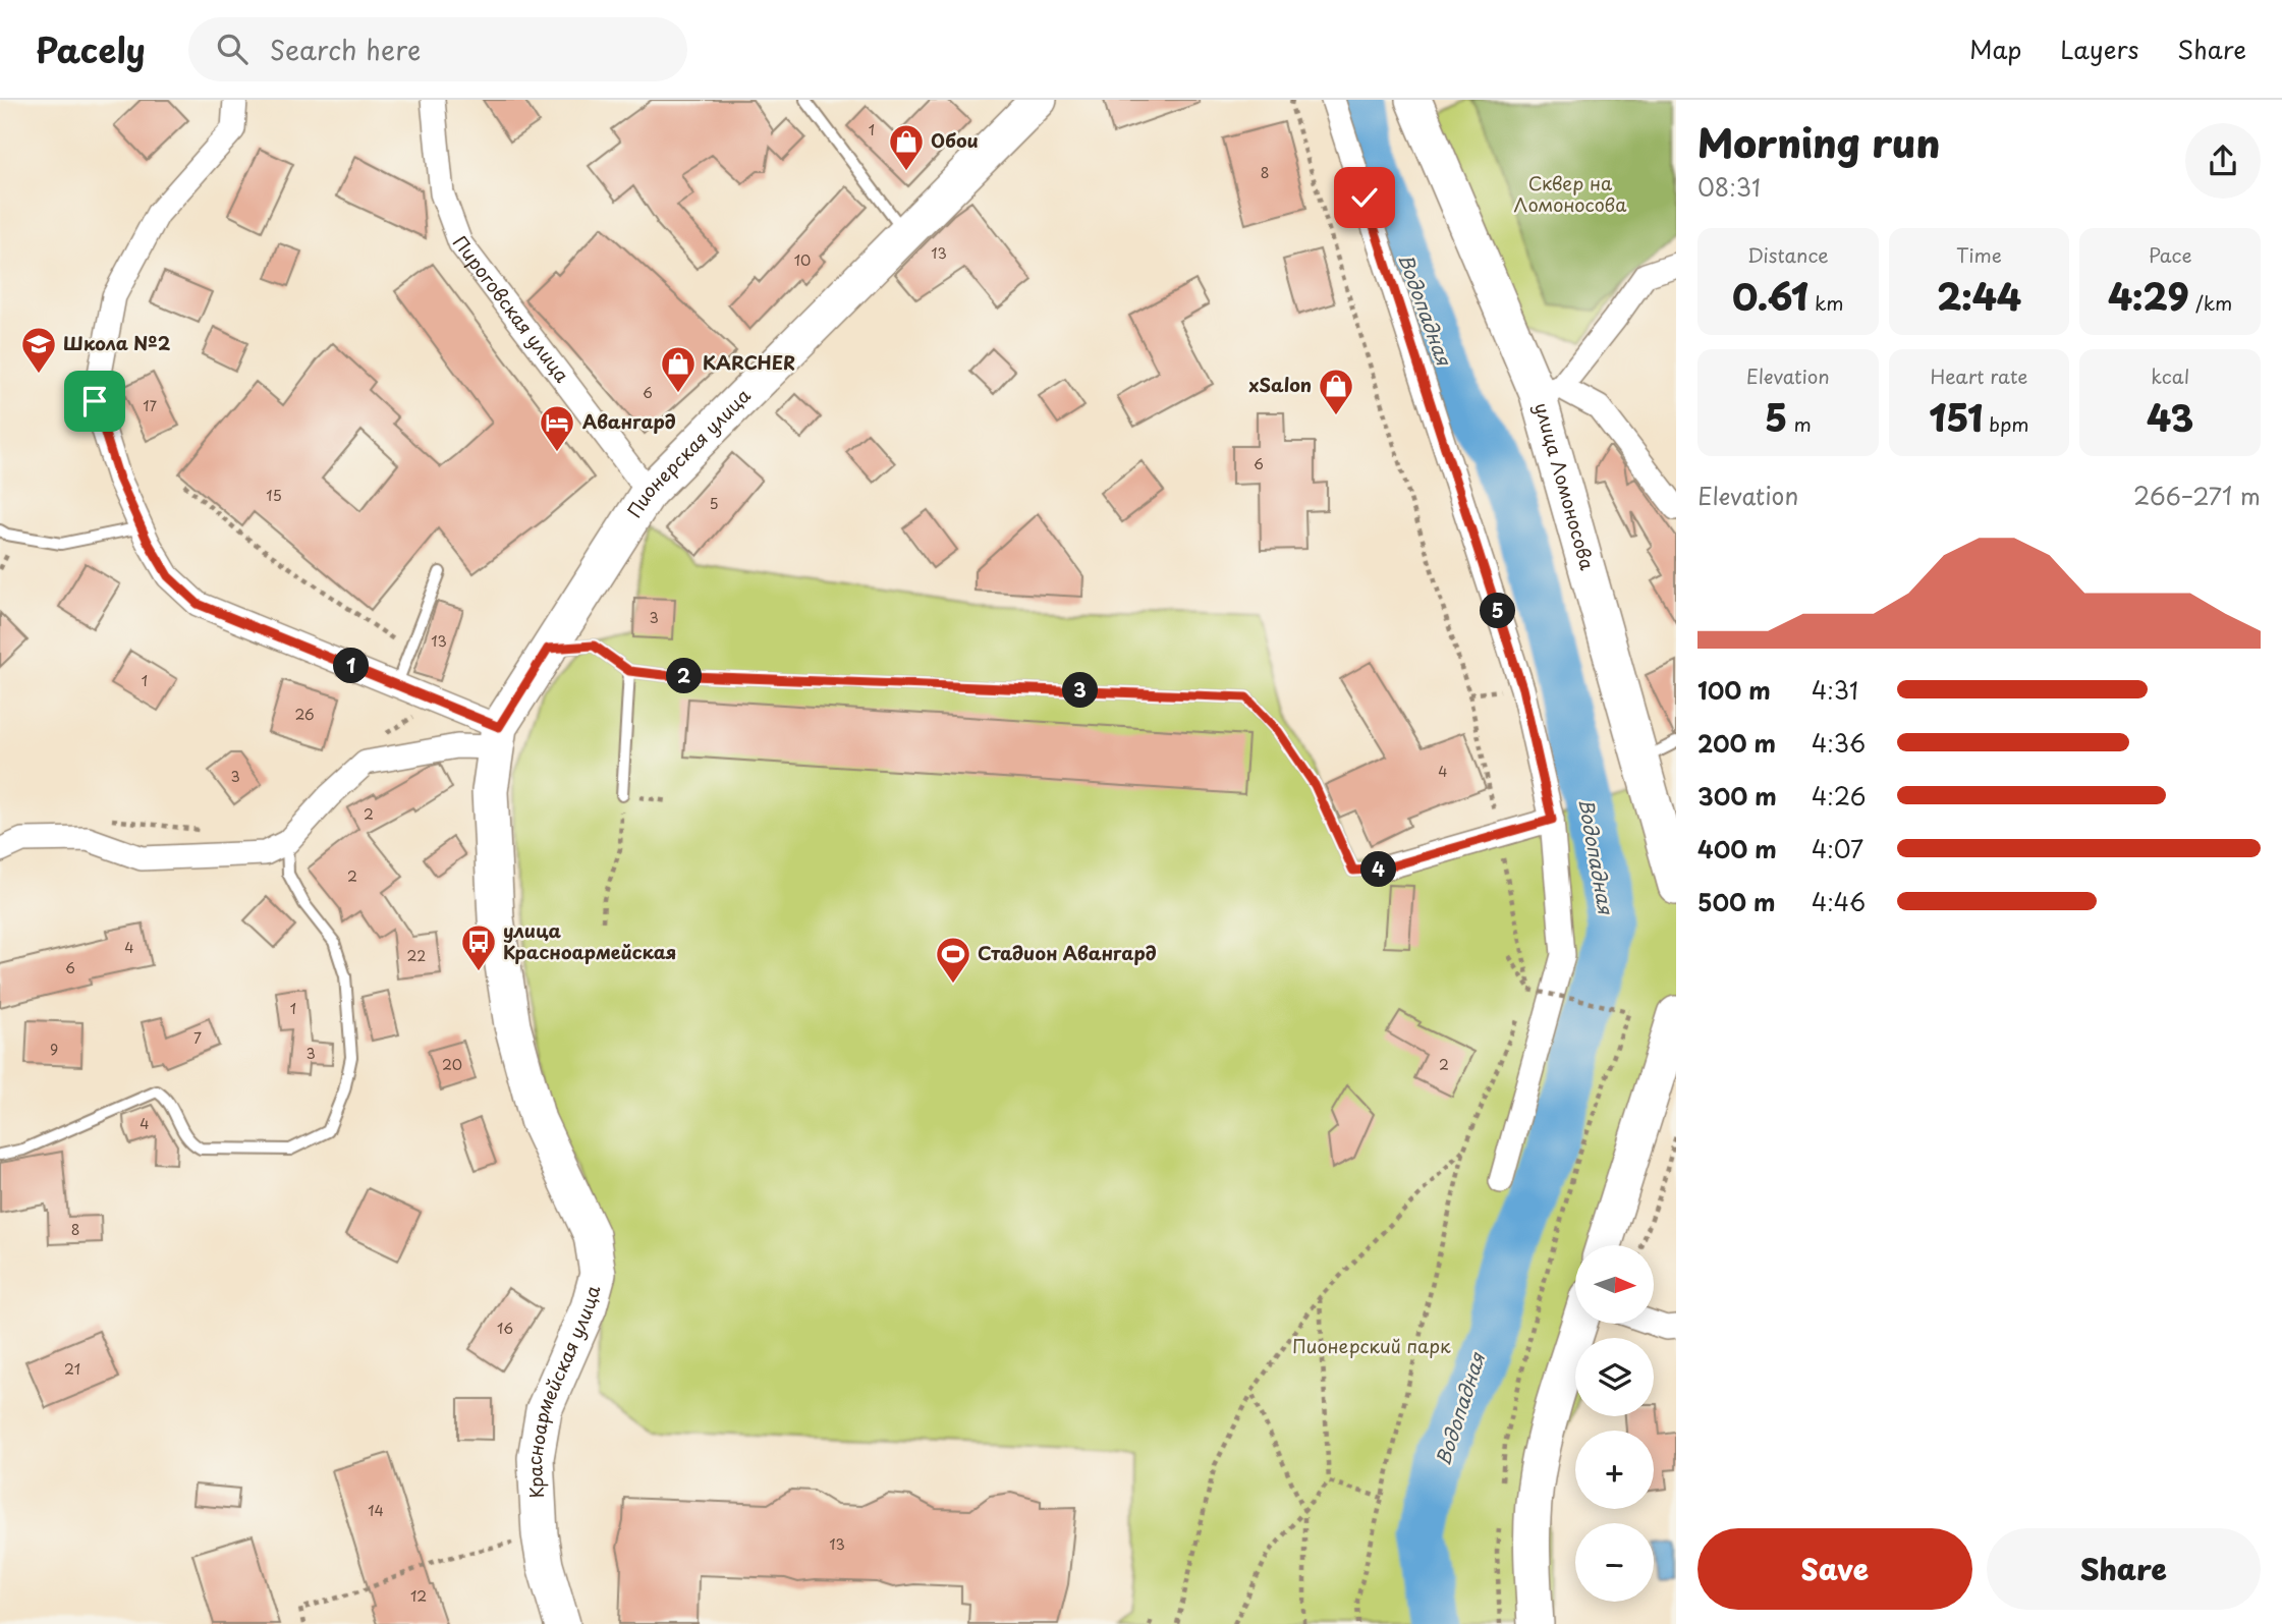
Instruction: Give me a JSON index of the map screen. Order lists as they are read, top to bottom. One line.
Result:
{"streets":{"main road":["Пионерская улица","улица Ломоносова","Красноармейская улица"],"street":["Пироговская улица"]},"crossings":[["Пироговская улица","Пионерская улица"],["Пионерская улица","Красноармейская улица"]],"water":["Водопадная"],"parks":["Сквер на Ломоносова","Пионерский парк"],"places":{"shop":["Обои","KARCHER","xSalon"],"school or university":["Школа №2"],"hotel":["Авангард"],"bus stop":["улица Красноармейская"],"sports":["Стадион Авангард"]},"house_numbers":["1","8","13","10","6","17","6","15","5","3","13","1","26","4","3","2","2","4","22","6","1","7","9","3","20","2","4","8","16","21","14","13","12"],"north":"right","page":{"header":"Pacely","search":"Search here","nav":["Map","Layers","Share"],"heading":["Morning run","08:31"],"stats":[["Distance","0.61 km"],["Time","2:44"],["Pace","4:29 /km"],["Elevation","5 m"],["Heart rate","151 bpm"],["kcal","43"]],"chart":["Elevation","266–271 m"],"pins":["5","1","2","3","4"],"list":[{"name":"100 m","note":"4:31"},{"name":"200 m","note":"4:36"},{"name":"300 m","note":"4:26"},{"name":"400 m","note":"4:07"},{"name":"500 m","note":"4:46"}],"map_buttons":["+","−"],"buttons":["Save","Share"]}}
